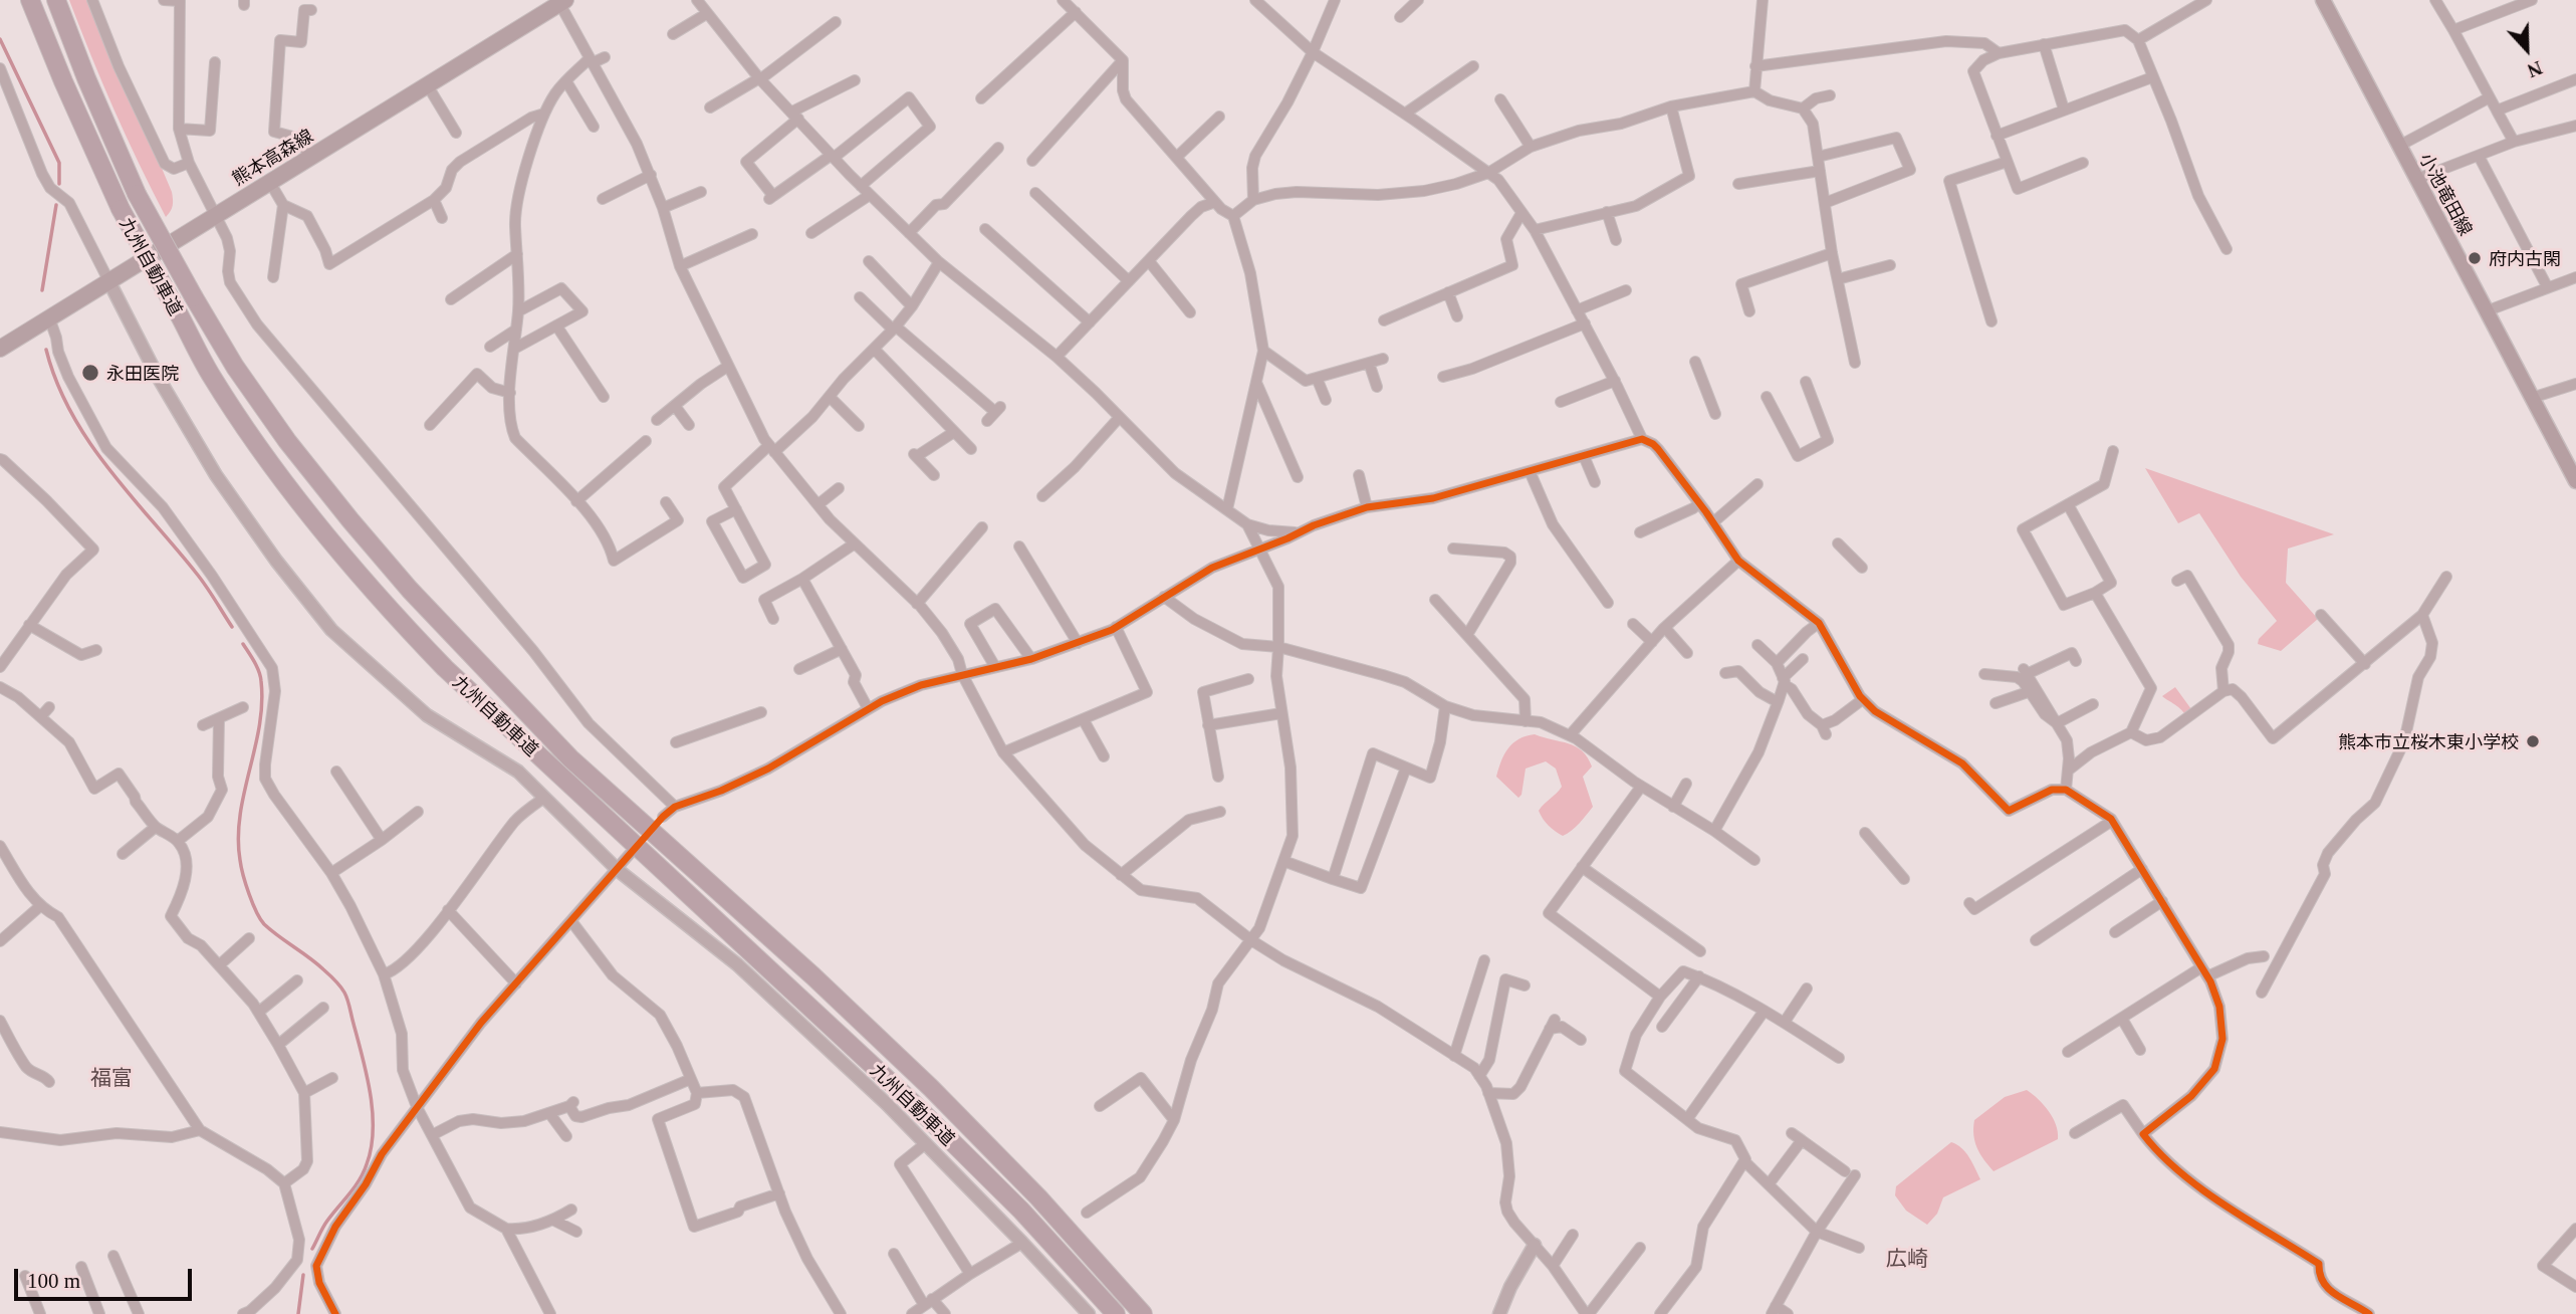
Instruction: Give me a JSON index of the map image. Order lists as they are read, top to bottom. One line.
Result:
{"streets":{"highway":["九州自動車道"],"main road":["熊本高森線","小池竜田線"]},"districts":["福富","広崎"],"places":["府内古閑","永田医院","熊本市立桜木東小学校"],"scale_bar":"100 m","north":"bottom"}
